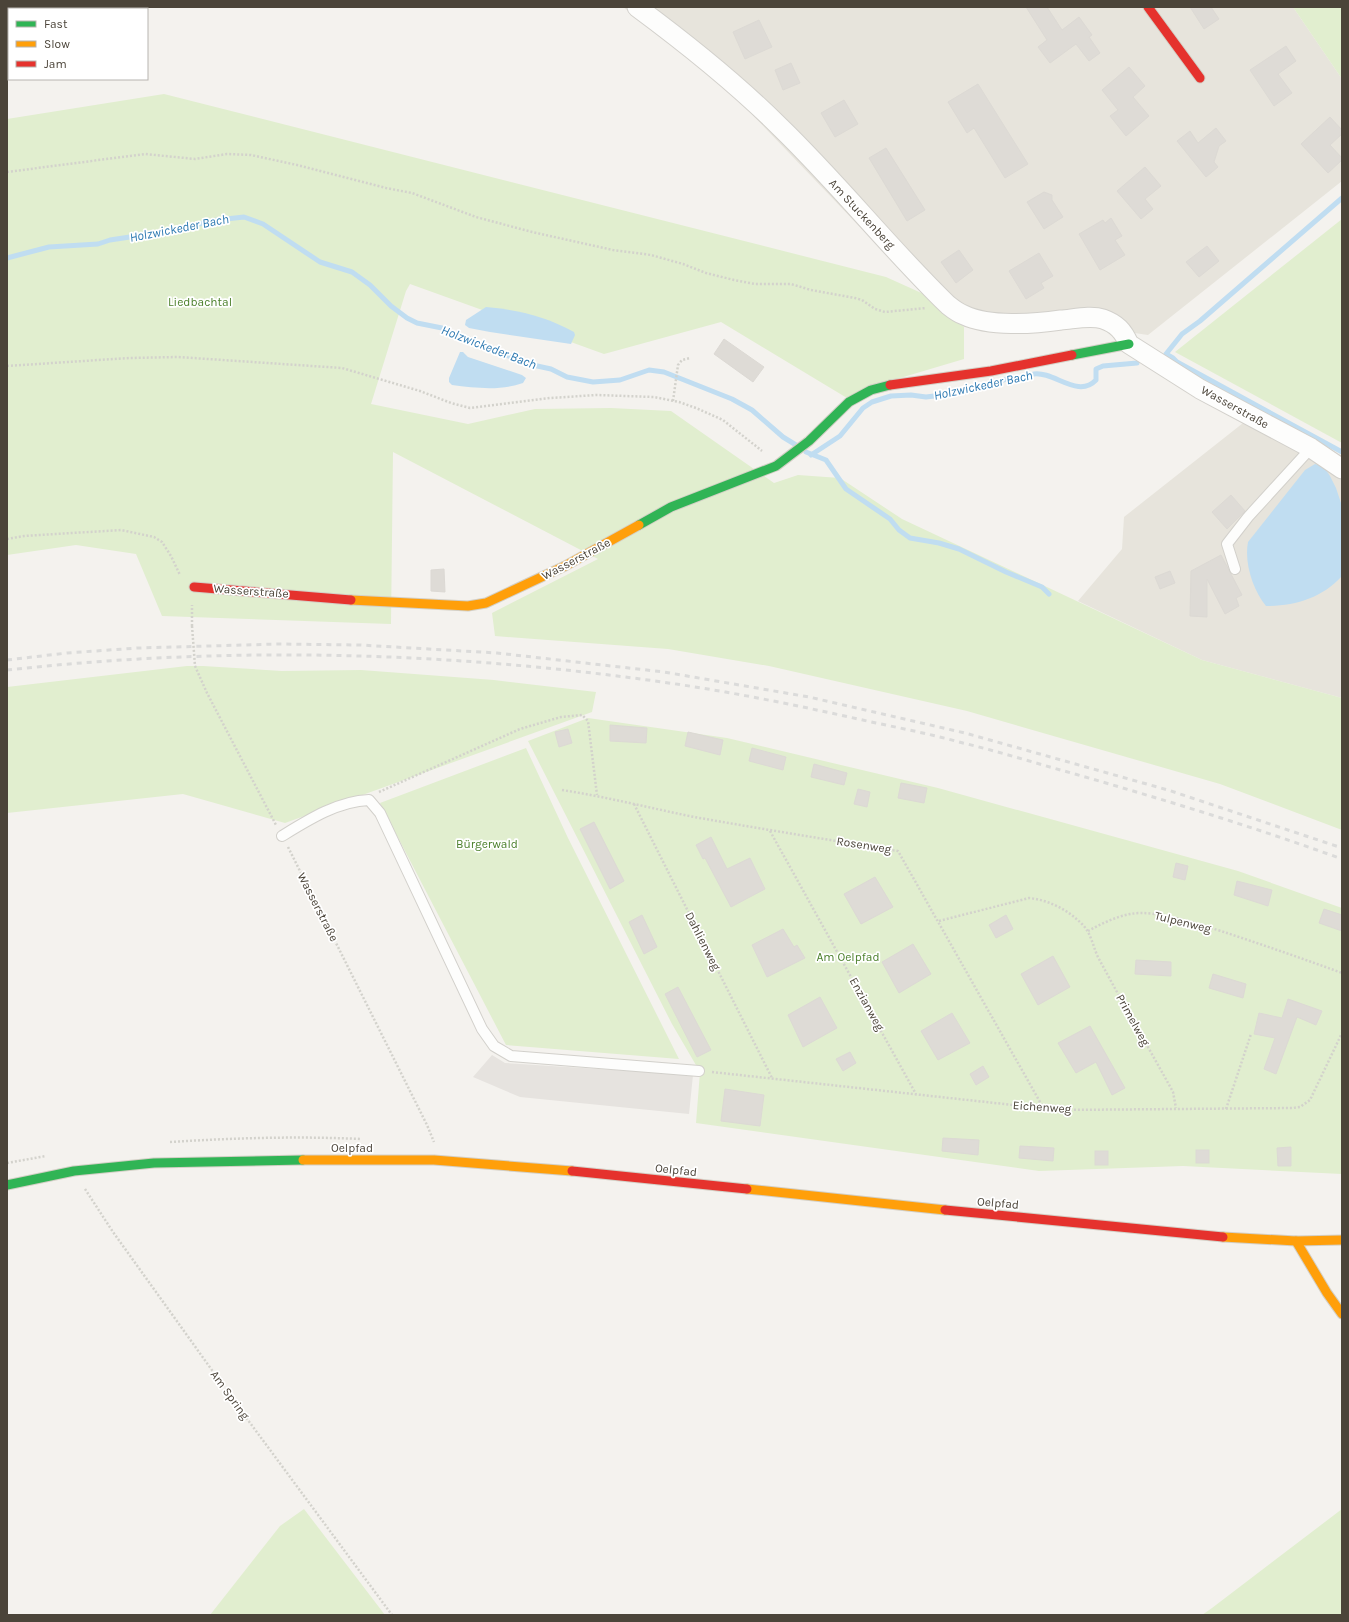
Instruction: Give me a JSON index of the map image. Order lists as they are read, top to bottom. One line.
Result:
{"streets":{"street":["Am Stuckenberg","Wasserstraße","Oelpfad"],"path":["Rosenweg","Tulpenweg","Dahlienweg","Enzianweg","Primelweg","Eichenweg","Am Spring"]},"crossings":[["Am Stuckenberg","Wasserstraße"],["Rosenweg","Dahlienweg"],["Rosenweg","Enzianweg"],["Rosenweg","Eichenweg"],["Tulpenweg","Primelweg"],["Dahlienweg","Eichenweg"],["Enzianweg","Eichenweg"],["Primelweg","Eichenweg"],["Oelpfad","Am Spring"]],"water":["Holzwickeder Bach"],"parks":["Liedbachtal","Bürgerwald","Am Oelpfad"],"legend":["Fast","Slow","Jam"]}
